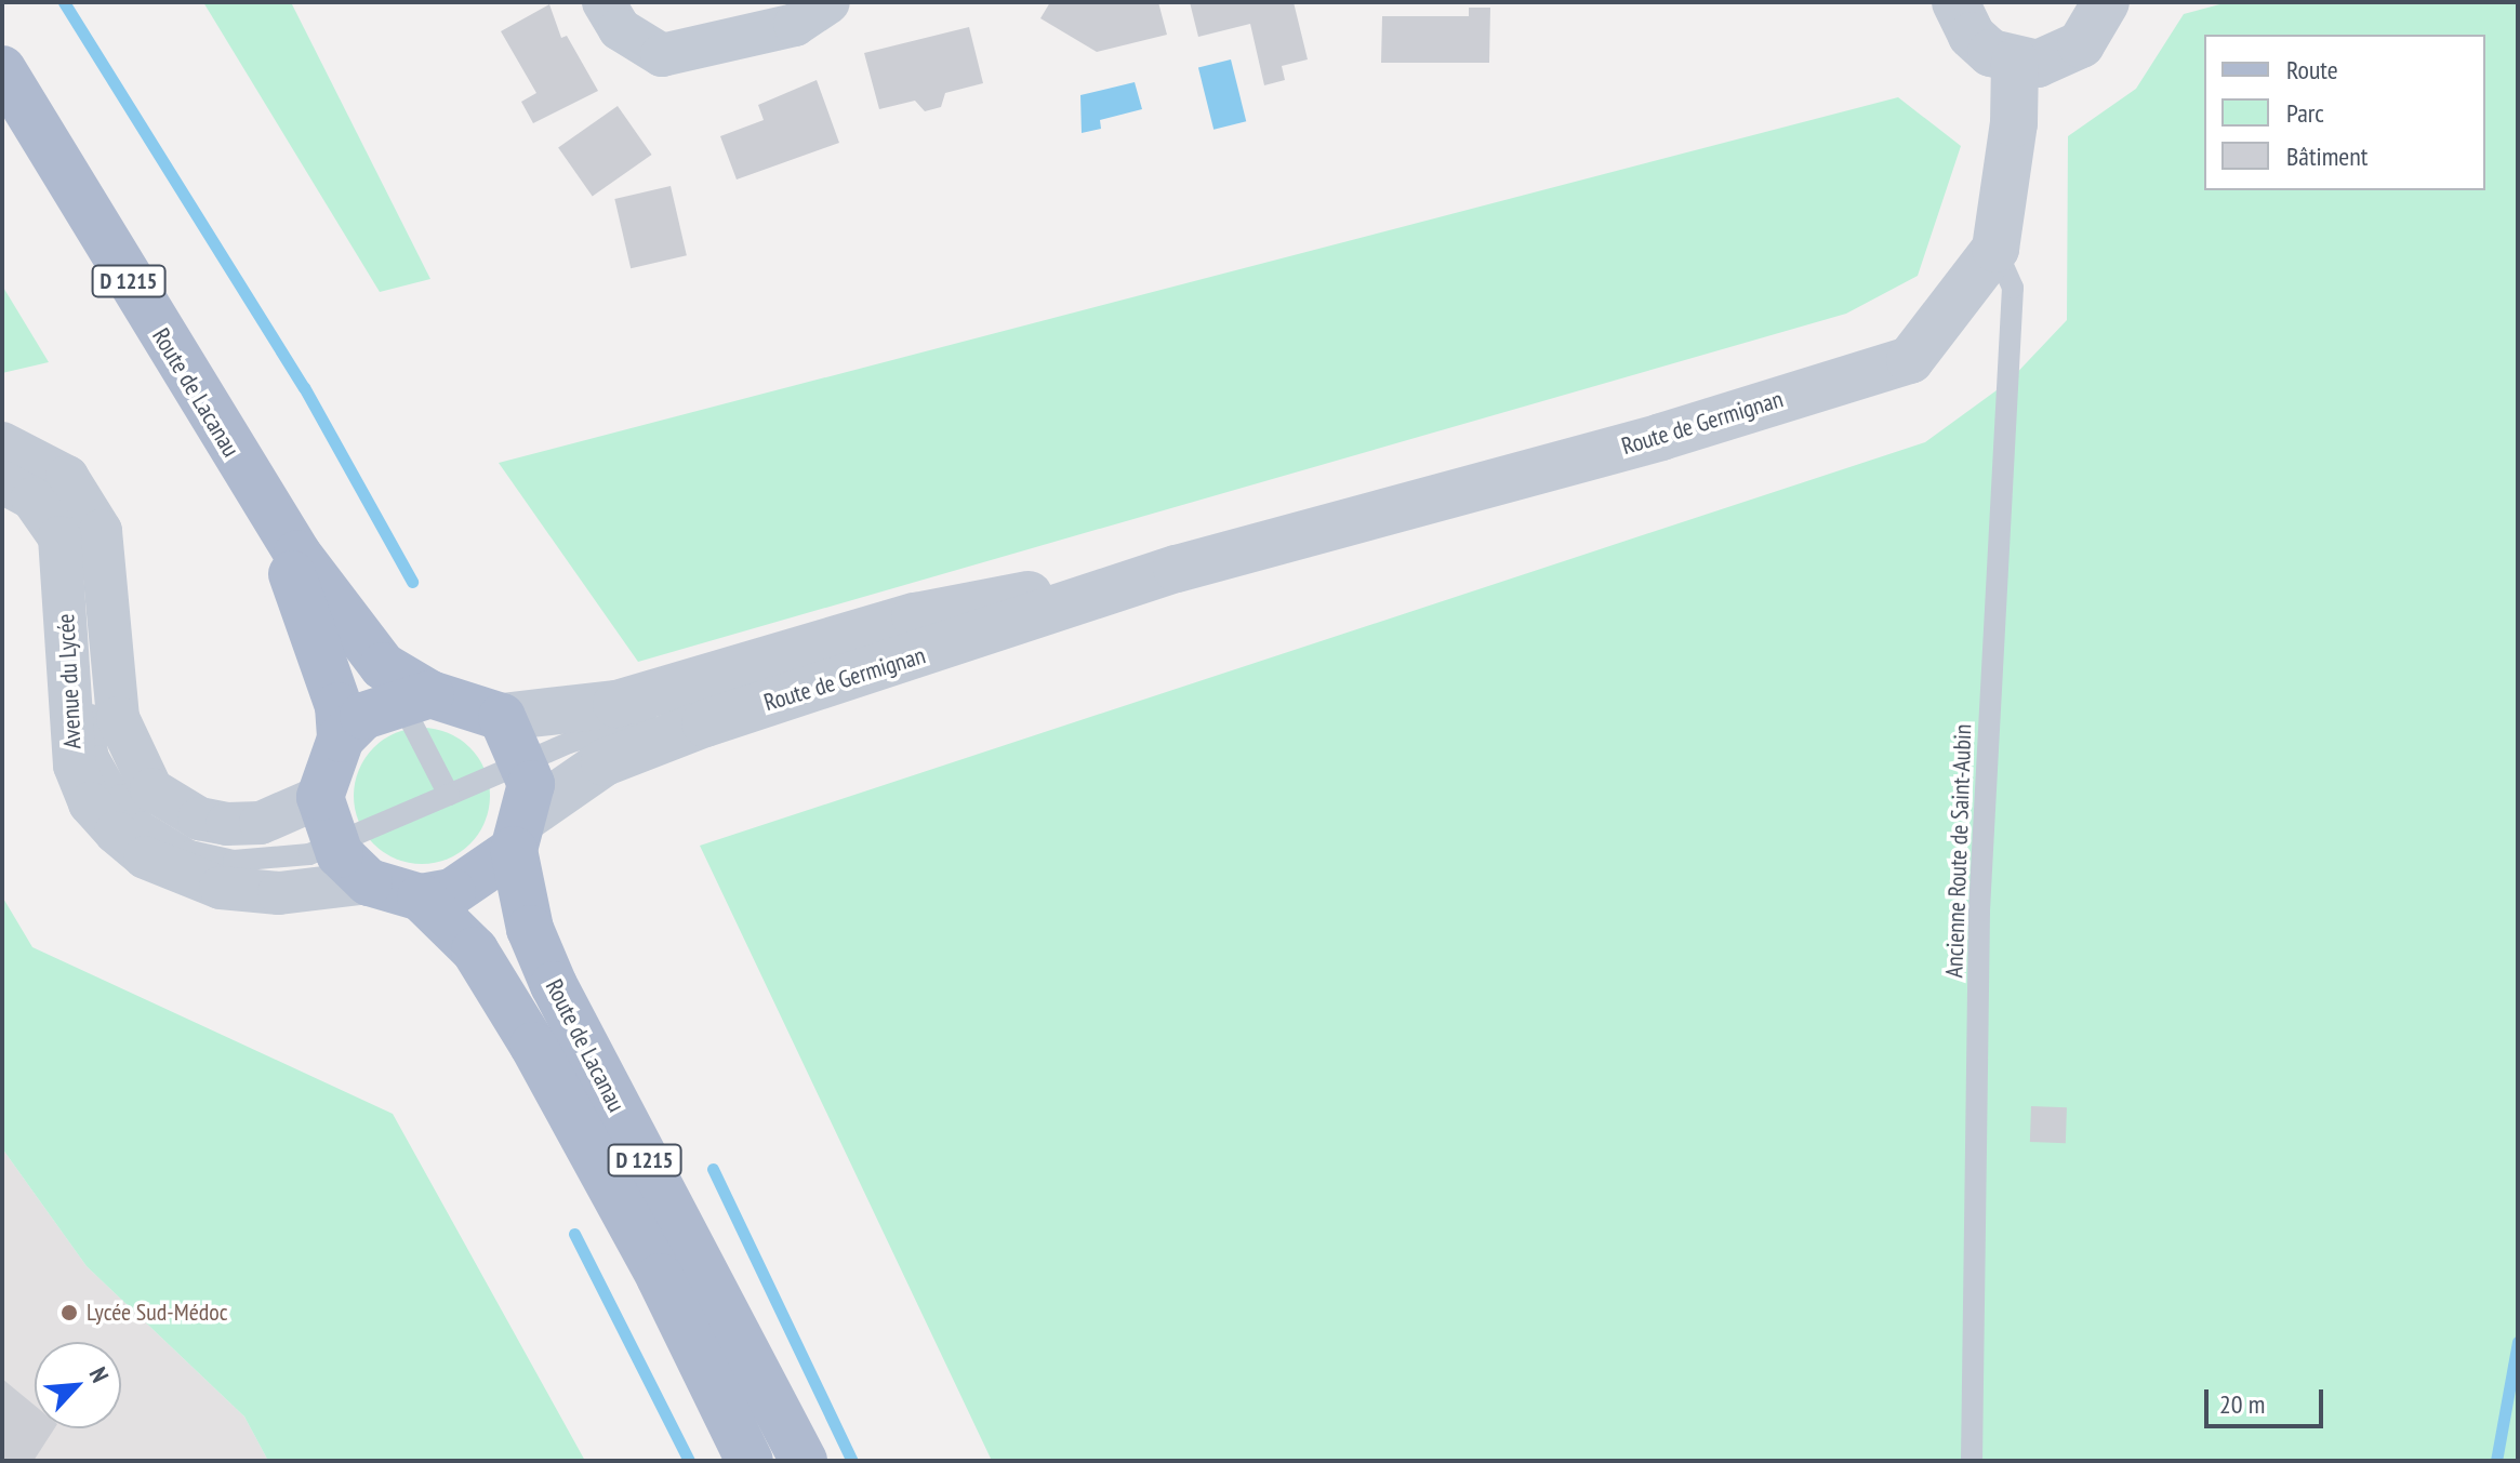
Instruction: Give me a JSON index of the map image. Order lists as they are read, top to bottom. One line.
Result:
{"streets":{"main road":["D 1215","Route de Lacanau"],"street":["Route de Germignan","Avenue du Lycée"],"lane":["Ancienne Route de Saint-Aubin"]},"crossings":[["Route de Lacanau","Route de Germignan"],["Route de Germignan","Ancienne Route de Saint-Aubin"]],"places":["Lycée Sud-Médoc"],"legend":["Route","Parc","Bâtiment"],"scale_bar":"20 m","north":"top right"}
